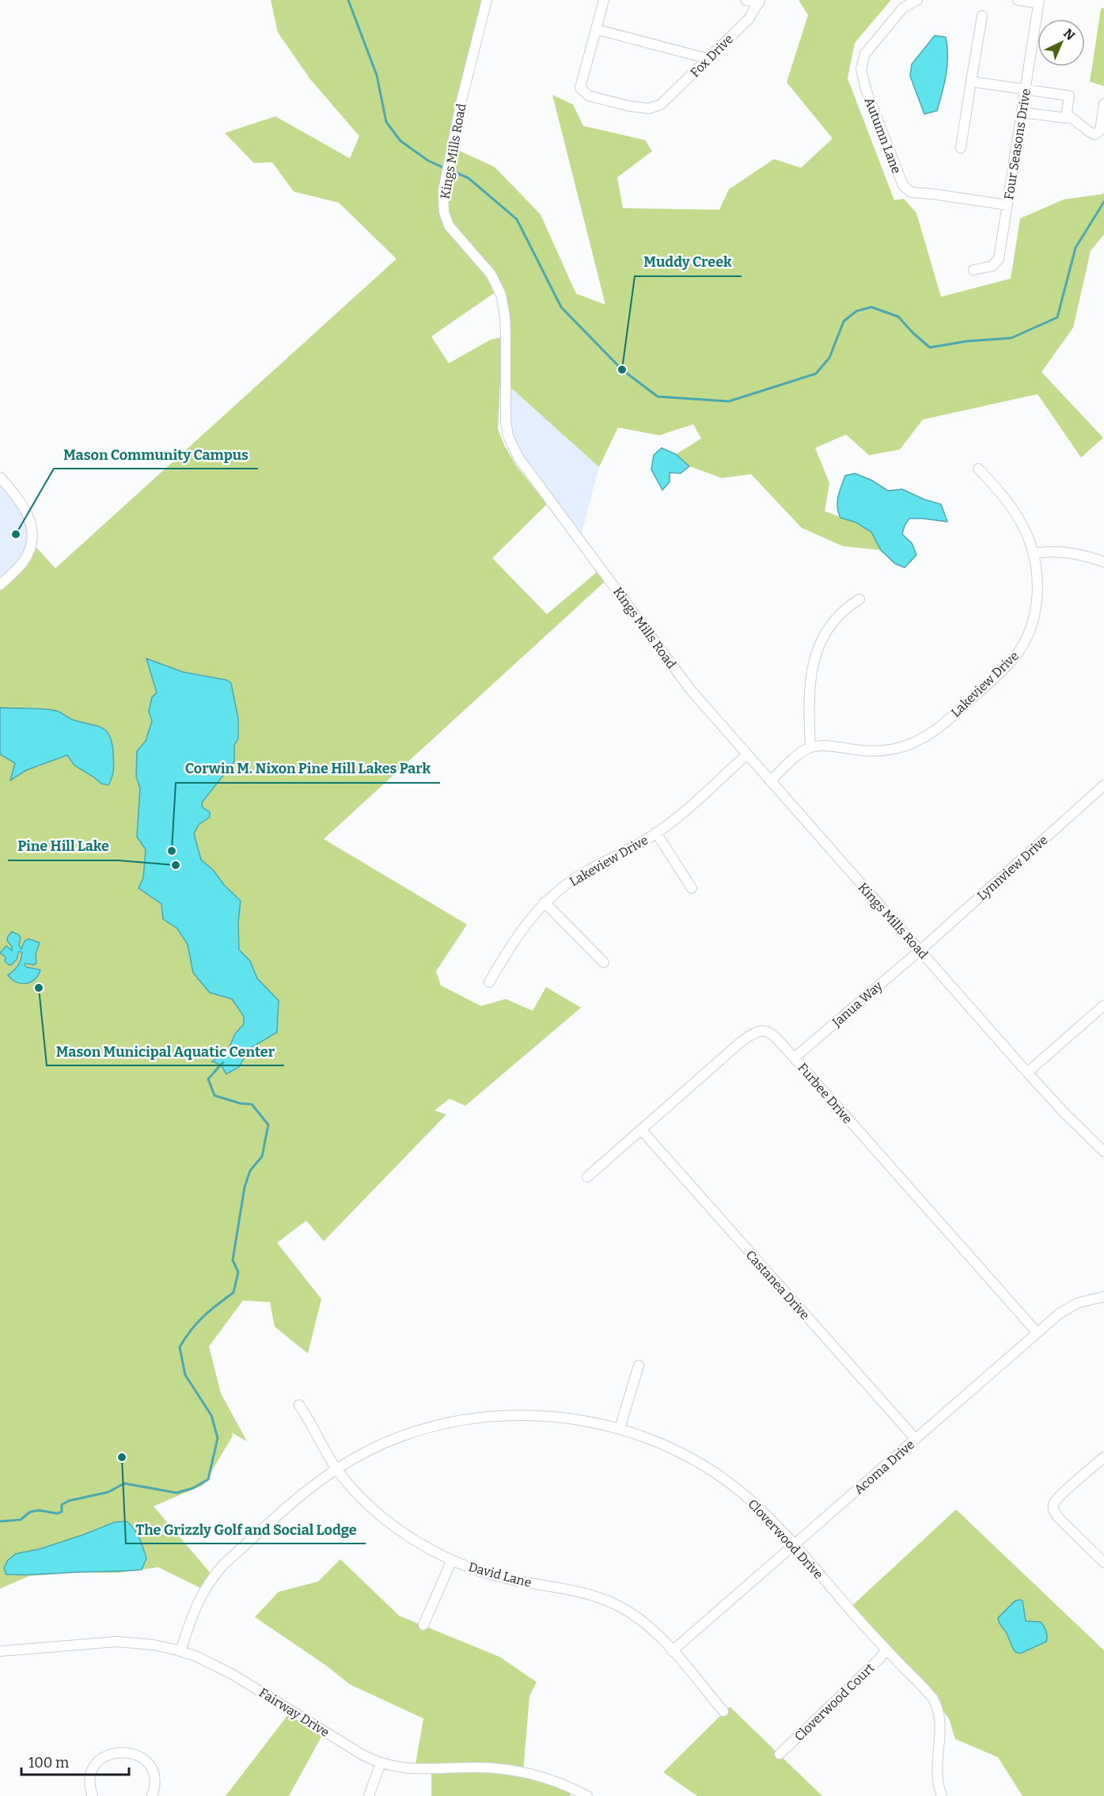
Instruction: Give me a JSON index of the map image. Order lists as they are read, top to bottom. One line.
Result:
{"streets":{"street":["Fox Drive","Autumn Lane","Four Seasons Drive","Kings Mills Road","Lakeview Drive","Lynnview Drive","Janua Way","Furbee Drive","Castanea Drive","Acoma Drive","Cloverwood Drive","David Lane","Cloverwood Court","Fairway Drive"]},"crossings":[["Autumn Lane","Four Seasons Drive"],["Kings Mills Road","Lakeview Drive"],["Kings Mills Road","Lynnview Drive"],["Kings Mills Road","Janua Way"],["Lynnview Drive","Janua Way"],["Janua Way","Furbee Drive"],["Furbee Drive","Castanea Drive"],["Furbee Drive","Acoma Drive"],["Castanea Drive","Acoma Drive"],["Acoma Drive","Cloverwood Drive"],["Acoma Drive","David Lane"],["Cloverwood Drive","David Lane"],["Cloverwood Drive","Cloverwood Court"],["Cloverwood Drive","Fairway Drive"]],"places":["Muddy Creek","Mason Community Campus","Corwin M. Nixon Pine Hill Lakes Park","Pine Hill Lake","Mason Municipal Aquatic Center","The Grizzly Golf and Social Lodge"],"scale_bar":"100 m","north":"top right"}
